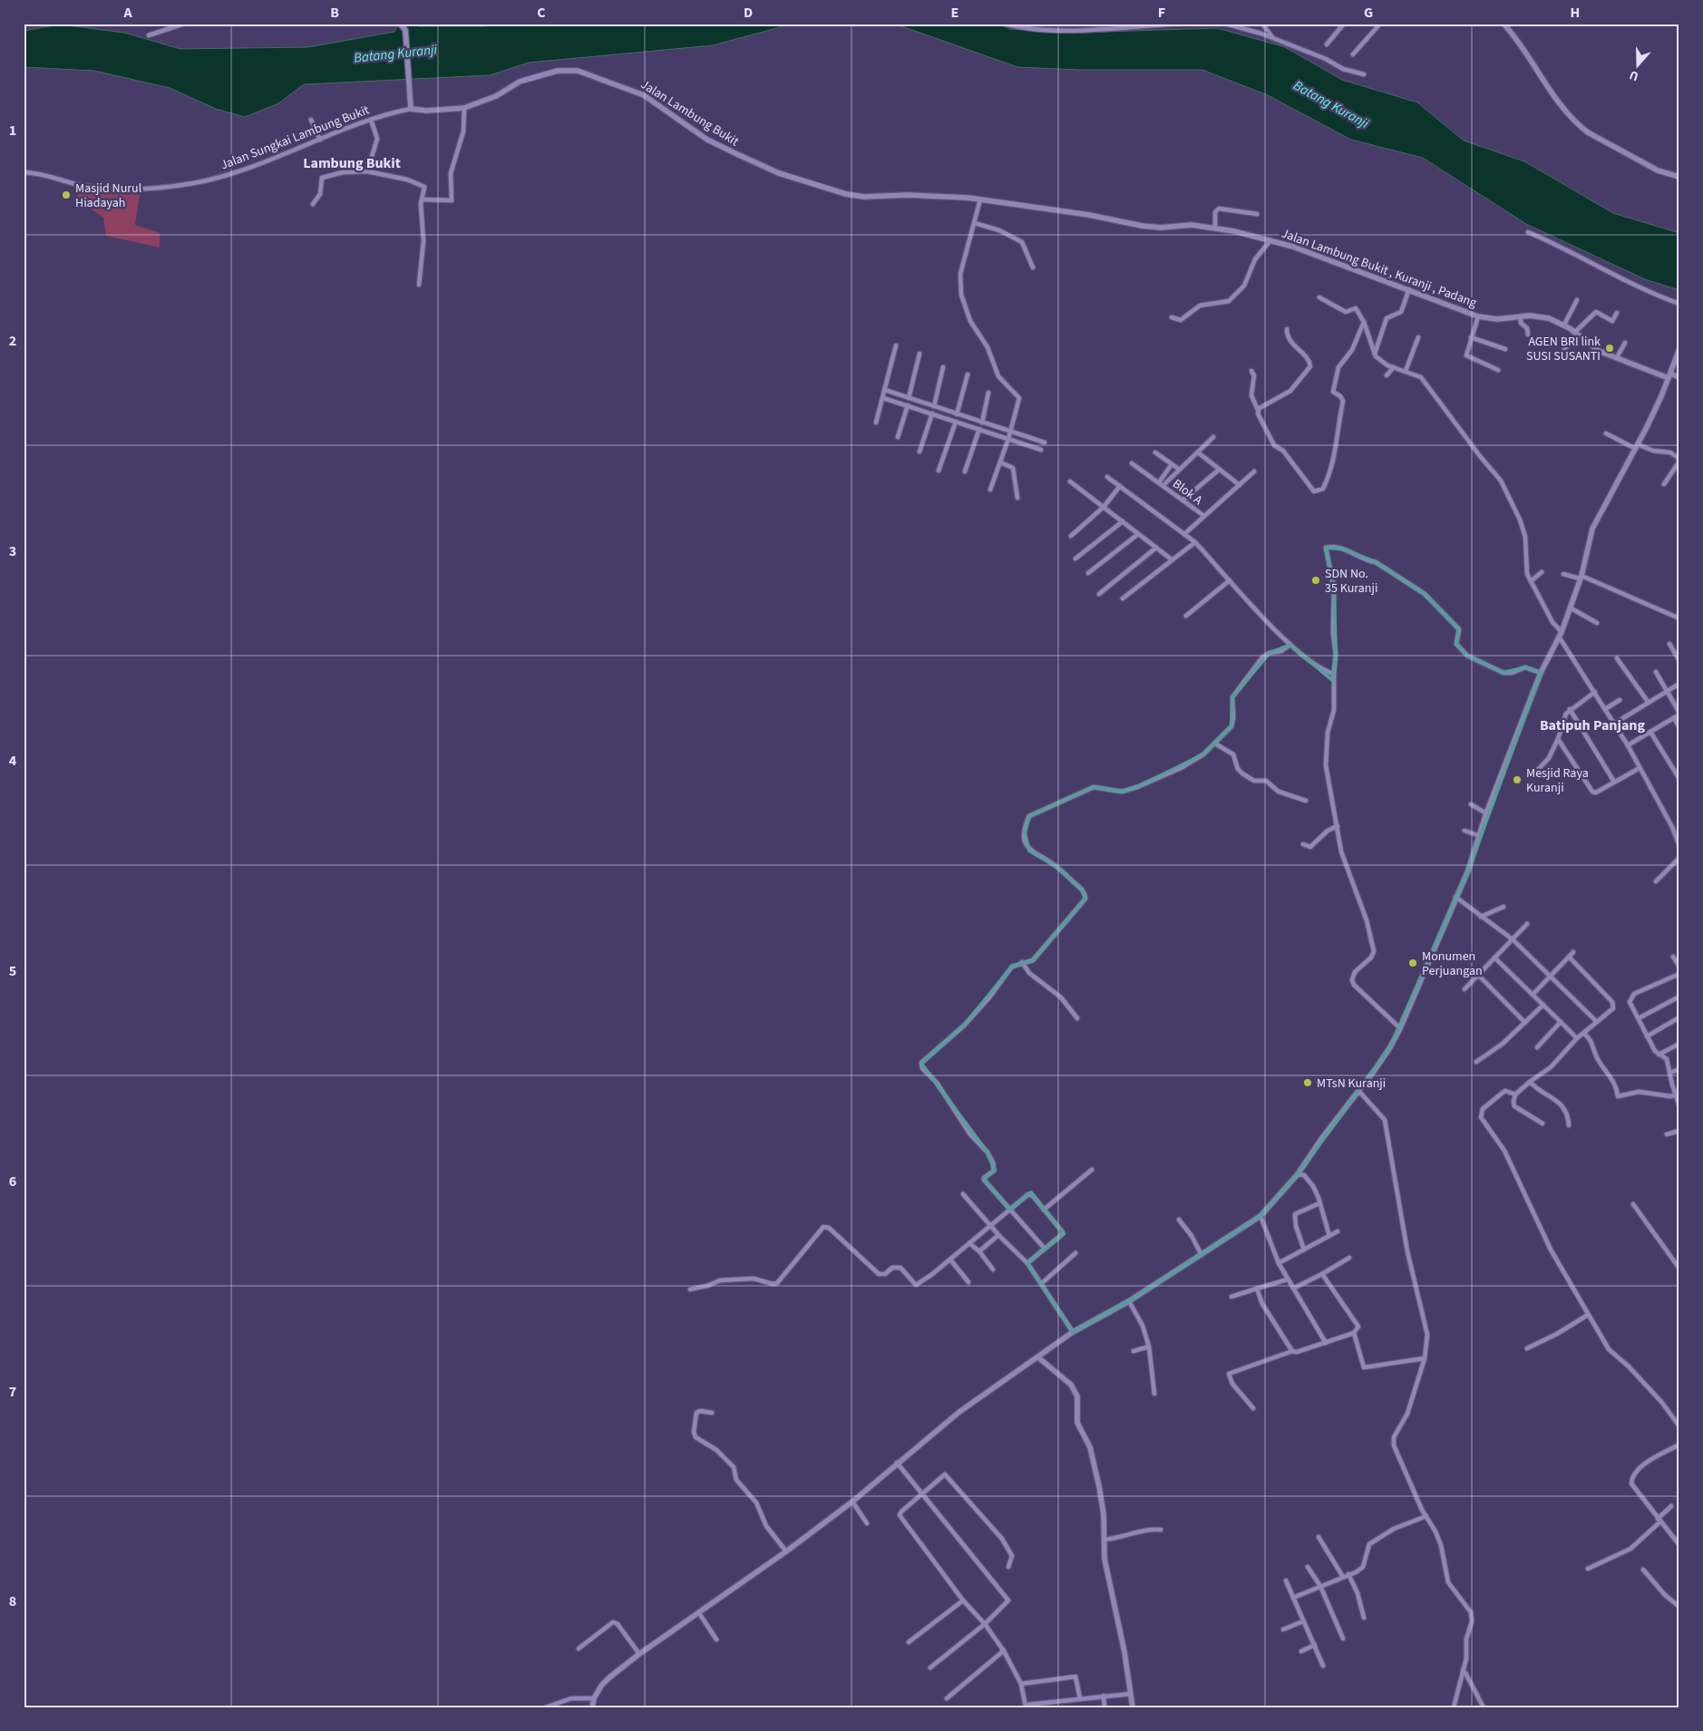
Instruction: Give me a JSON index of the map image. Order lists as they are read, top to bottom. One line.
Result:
{"streets":{"street":["Jalan Lambung Bukit","Jalan Sungkai Lambung Bukit","Jalan Lambung Bukit , Kuranji , Padang","Blok A"]},"crossings":[["Jalan Lambung Bukit","Jalan Sungkai Lambung Bukit"],["Jalan Lambung Bukit","Jalan Lambung Bukit , Kuranji , Padang"]],"districts":["Lambung Bukit","Batipuh Panjang"],"water":["Batang Kuranji"],"places":["Masjid Nurul Hiadayah","AGEN BRI link SUSI SUSANTI","SDN No. 35 Kuranji","Mesjid Raya Kuranji","Monumen Perjuangan","MTsN Kuranji"],"north":"bottom","grid":{"columns":["A","B","C","D","E","F","G","H"],"rows":["1","2","3","4","5","6","7","8"]}}
